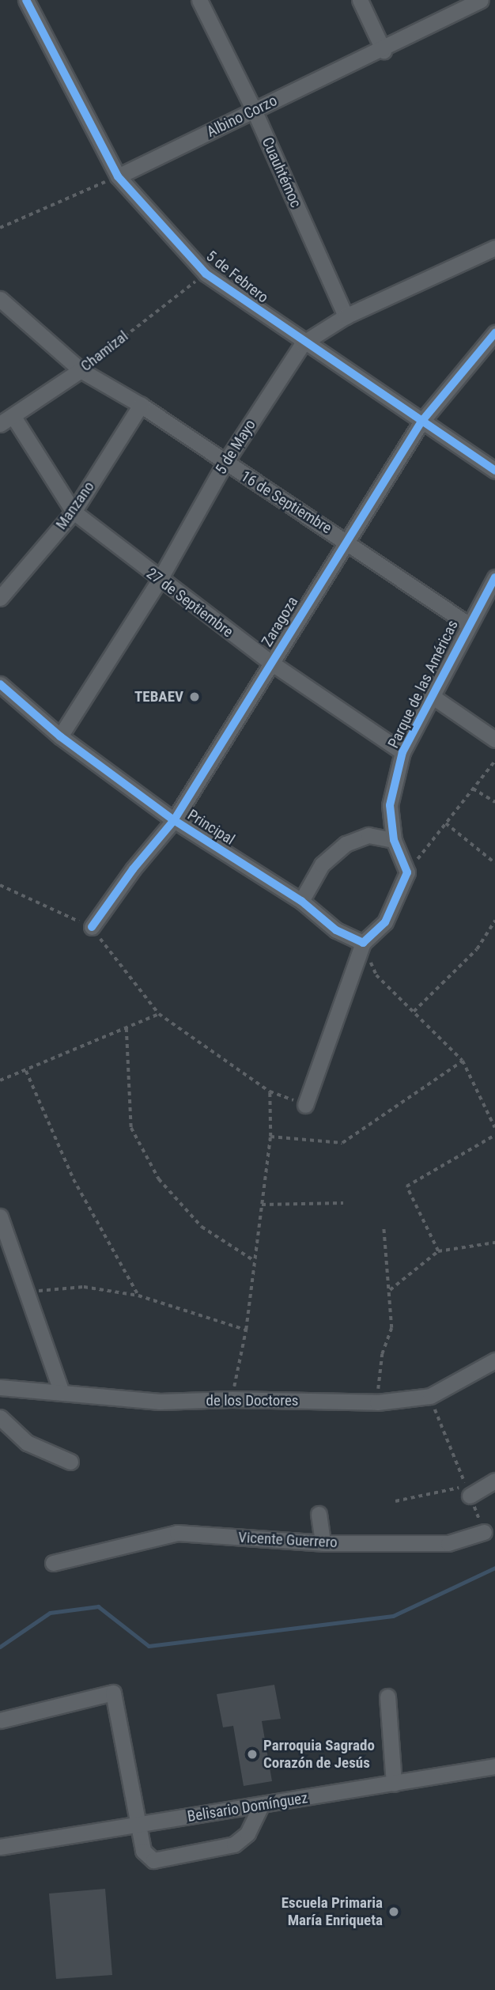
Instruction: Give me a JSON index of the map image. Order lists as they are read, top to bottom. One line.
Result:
{"streets":{"street":["Albino Corzo","Cuauhtémoc","5 de Febrero","Chamizal","5 de Mayo","16 de Septiembre","Manzano","27 de Septiembre","Zaragoza","Parque de las Américas","Principal","de los Doctores","Vicente Guerrero","Belisario Domínguez"]},"crossings":[["Albino Corzo","Cuauhtémoc"],["Albino Corzo","5 de Febrero"],["Cuauhtémoc","5 de Mayo"],["5 de Febrero","Chamizal"],["5 de Febrero","5 de Mayo"],["5 de Febrero","Zaragoza"],["Chamizal","16 de Septiembre"],["Chamizal","27 de Septiembre"],["5 de Mayo","16 de Septiembre"],["5 de Mayo","27 de Septiembre"],["5 de Mayo","Principal"],["16 de Septiembre","Manzano"],["16 de Septiembre","Zaragoza"],["16 de Septiembre","Parque de las Américas"],["Manzano","27 de Septiembre"],["27 de Septiembre","Zaragoza"],["27 de Septiembre","Parque de las Américas"],["Zaragoza","Principal"],["Parque de las Américas","Principal"]],"places":["TEBAEV","Parroquia Sagrado Corazón de Jesús","Escuela Primaria María Enriqueta"]}
